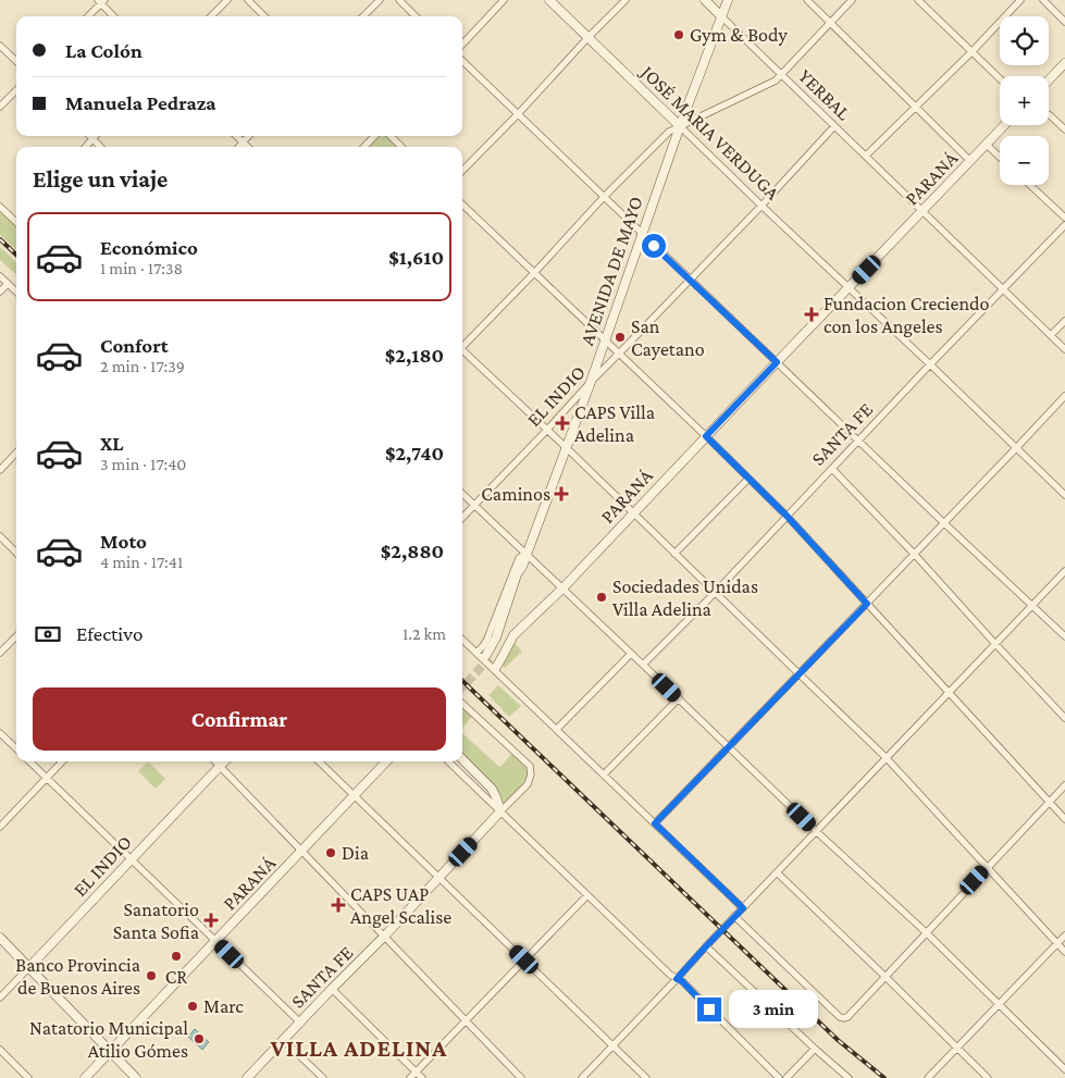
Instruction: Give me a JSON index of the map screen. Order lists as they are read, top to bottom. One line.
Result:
{"streets":{"street":["YERBAL","JOSÉ MARIA VERDUGA","PARANÁ","AVENIDA DE MAYO","EL INDIO","SANTA FE"]},"crossings":[["YERBAL","PARANÁ"],["YERBAL","AVENIDA DE MAYO"],["YERBAL","EL INDIO"],["YERBAL","SANTA FE"],["JOSÉ MARIA VERDUGA","PARANÁ"],["JOSÉ MARIA VERDUGA","AVENIDA DE MAYO"],["JOSÉ MARIA VERDUGA","EL INDIO"],["JOSÉ MARIA VERDUGA","SANTA FE"],["AVENIDA DE MAYO","EL INDIO"]],"districts":["VILLA ADELINA"],"places":{"other":["Gym & Body","San Cayetano","Sociedades Unidas Villa Adelina","Dia","CR","Banco Provincia de Buenos Aires","Marc","Natatorio Municipal Atilio Gómes"],"health":["Fundacion Creciendo con los Angeles","CAPS Villa Adelina","Caminos","CAPS UAP Angel Scalise","Sanatorio Santa Sofia"]},"page":{"map_buttons":["+","−"],"banner":["La Colón","Manuela Pedraza"],"heading":"Elige un viaje","list":[{"name":"Económico","note":"1 min · 17:38","value":"$1,610"},{"name":"Confort","note":"2 min · 17:39","value":"$2,180"},{"name":"XL","note":"3 min · 17:40","value":"$2,740"},{"name":"Moto","note":"4 min · 17:41","value":"$2,880"}],"pay":["Efectivo","1.2 km"],"buttons":"Confirmar","bubble":"3 min"}}
